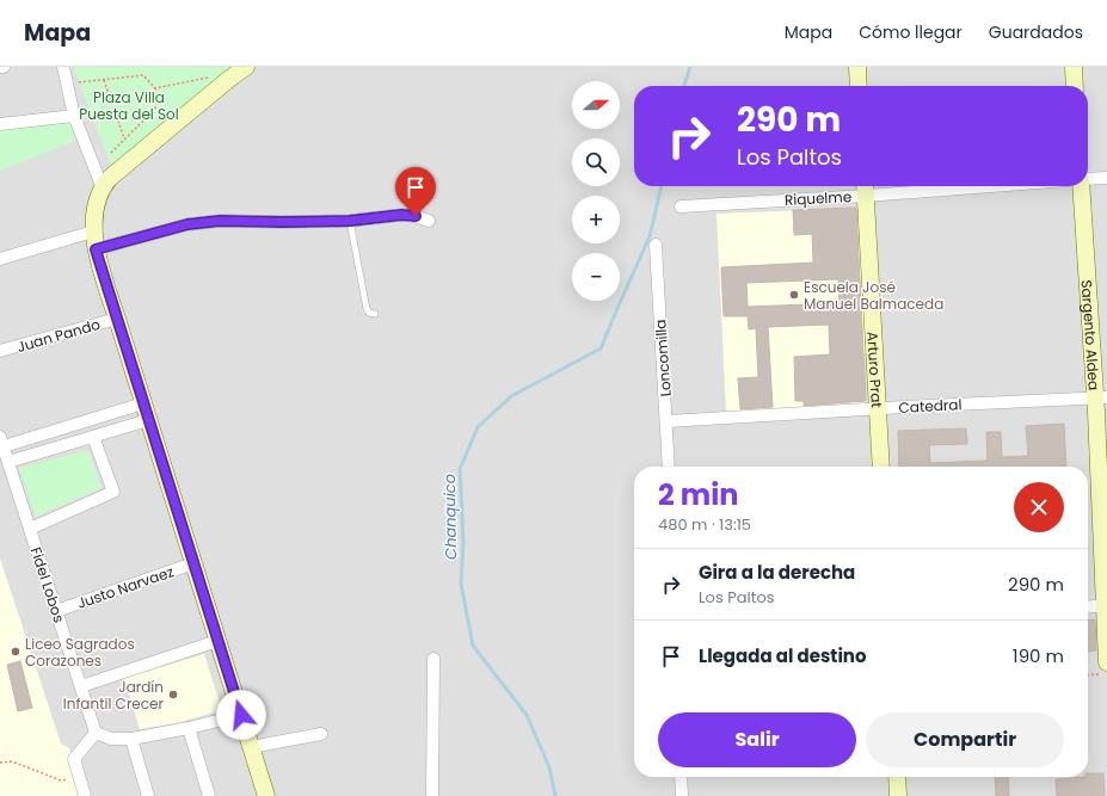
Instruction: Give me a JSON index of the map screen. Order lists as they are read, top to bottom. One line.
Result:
{"streets":{"street":["Riquelme","Juan Pando","Sargento Aldea","Loncomilla","Arturo Prat","Catedral","Fidel Lobos","Justo Narvaez"]},"crossings":[["Riquelme","Arturo Prat"],["Sargento Aldea","Catedral"],["Loncomilla","Catedral"],["Arturo Prat","Catedral"],["Fidel Lobos","Justo Narvaez"]],"water":["Chanquico"],"parks":["Plaza Villa Puesta del Sol"],"places":["Escuela José Manuel Balmaceda","Liceo Sagrados Corazones","Jardín Infantil Crecer"],"north":"right","page":{"header":"Mapa","nav":["Mapa","Cómo llegar","Guardados"],"map_buttons":["+","−"],"turn":["290 m","Los Paltos"],"heading":["2 min","480 m · 13:15"],"list":[{"name":"Gira a la derecha","note":"Los Paltos","value":"290 m"},{"name":"Llegada al destino","value":"190 m"}],"buttons":["Salir","Compartir"]}}
